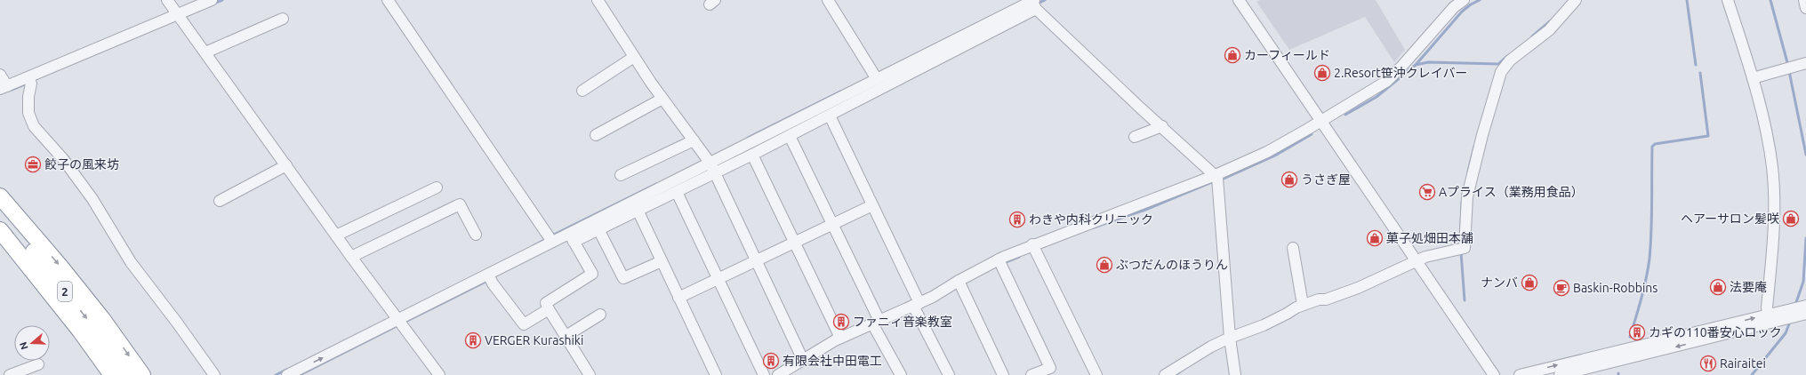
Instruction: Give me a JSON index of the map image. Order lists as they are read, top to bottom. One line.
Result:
{"streets":{"highway":["2"]},"places":{"shop":["カーフィールド","2.Resort笹沖クレイバー","うさぎ屋","ヘアーサロン髪咲","菓子処畑田本舗","ぶつだんのほうりん","ナンバ","法要庵"],"office":["餃子の風来坊"],"supermarket":["Aプライス（業務用食品）"],"building":["わきや内科クリニック","ファニィ音楽教室","カギの110番安心ロック","VERGER Kurashiki","有限会社中田電工"],"cafe":["Baskin-Robbins"],"restaurant":["Rairaitei"]},"north":"left"}
